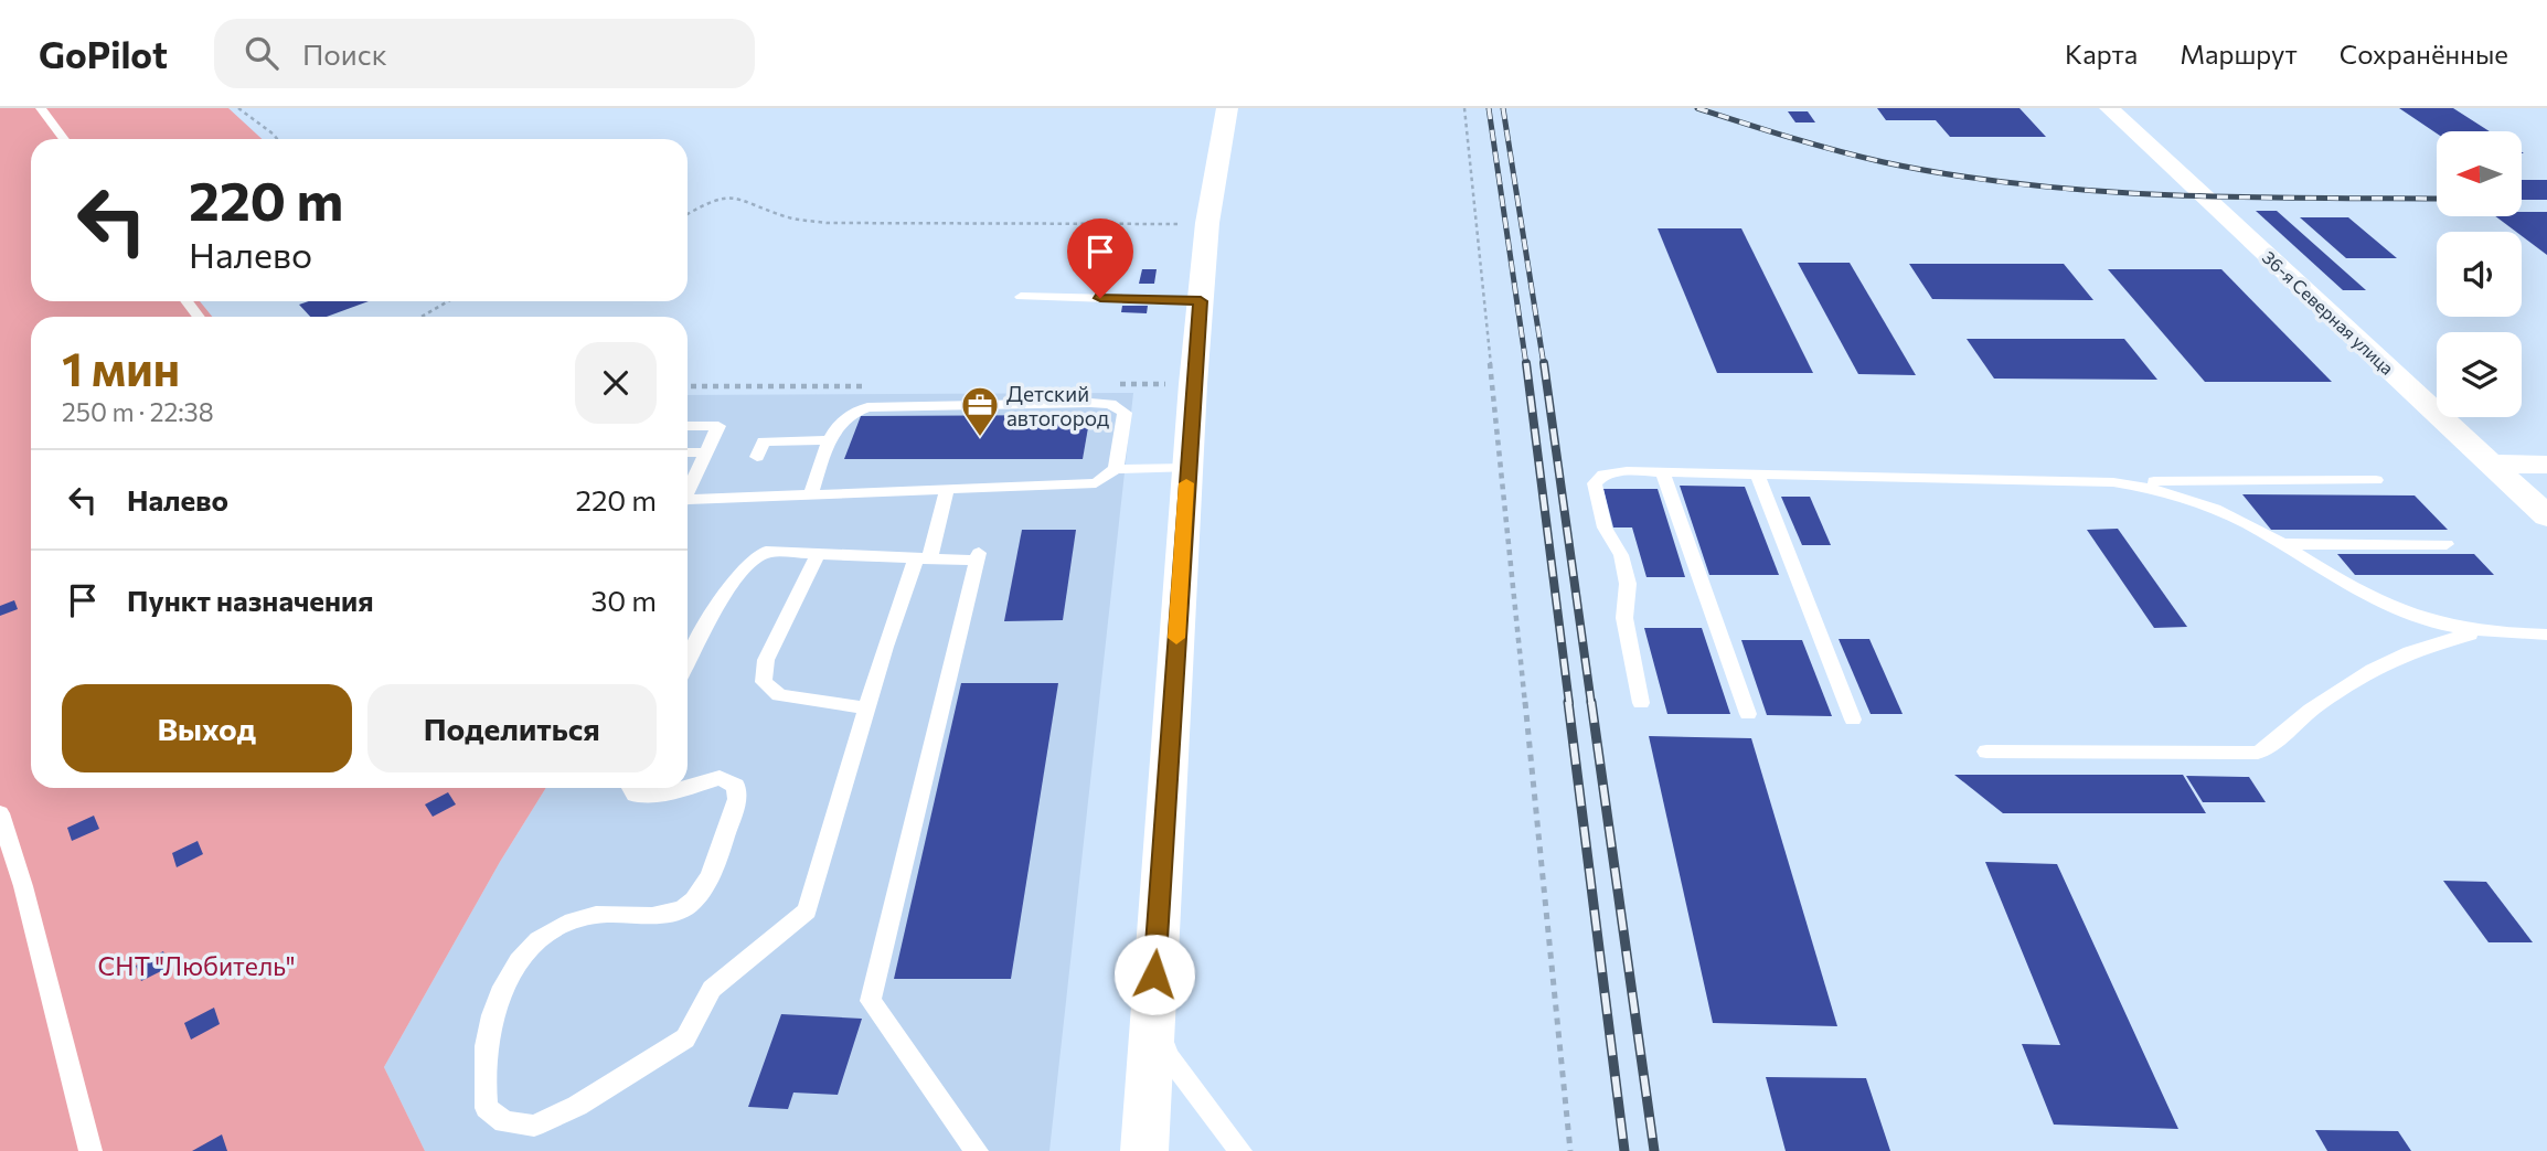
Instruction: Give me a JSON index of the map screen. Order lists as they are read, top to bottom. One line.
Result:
{"streets":{"street":["36-я Северная улица"]},"parks":["СНТ \"Любитель\""],"places":{"office":["Детский автогород"]},"north":"left","page":{"header":"GoPilot","search":"Поиск","nav":["Карта","Маршрут","Сохранённые"],"turn":["220 m","Налево"],"heading":["1 мин","250 m · 22:38"],"list":[{"name":"Налево","value":"220 m"},{"name":"Пункт назначения","value":"30 m"}],"buttons":["Выход","Поделиться"]}}
